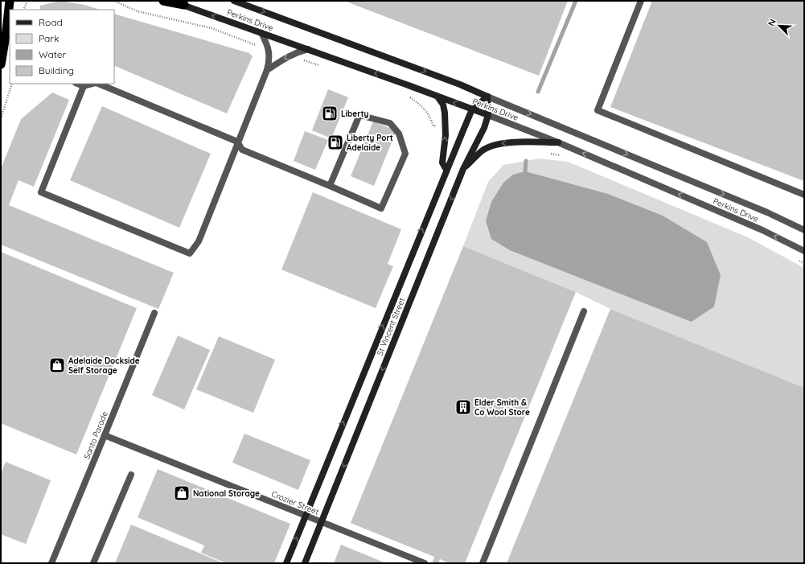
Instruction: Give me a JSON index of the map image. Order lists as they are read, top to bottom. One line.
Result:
{"streets":{"main road":["Perkins Drive","St Vincent Street"],"street":["Santo Parade","Crozier Street"]},"crossings":[["Perkins Drive","St Vincent Street"],["St Vincent Street","Crozier Street"],["Santo Parade","Crozier Street"]],"places":{"fuel station":["Liberty","Liberty Port Adelaide"],"shop":["Adelaide Dockside Self Storage","National Storage"],"building":["Elder Smith & Co Wool Store"]},"legend":["Road","Park","Water","Building"],"north":"top left"}
